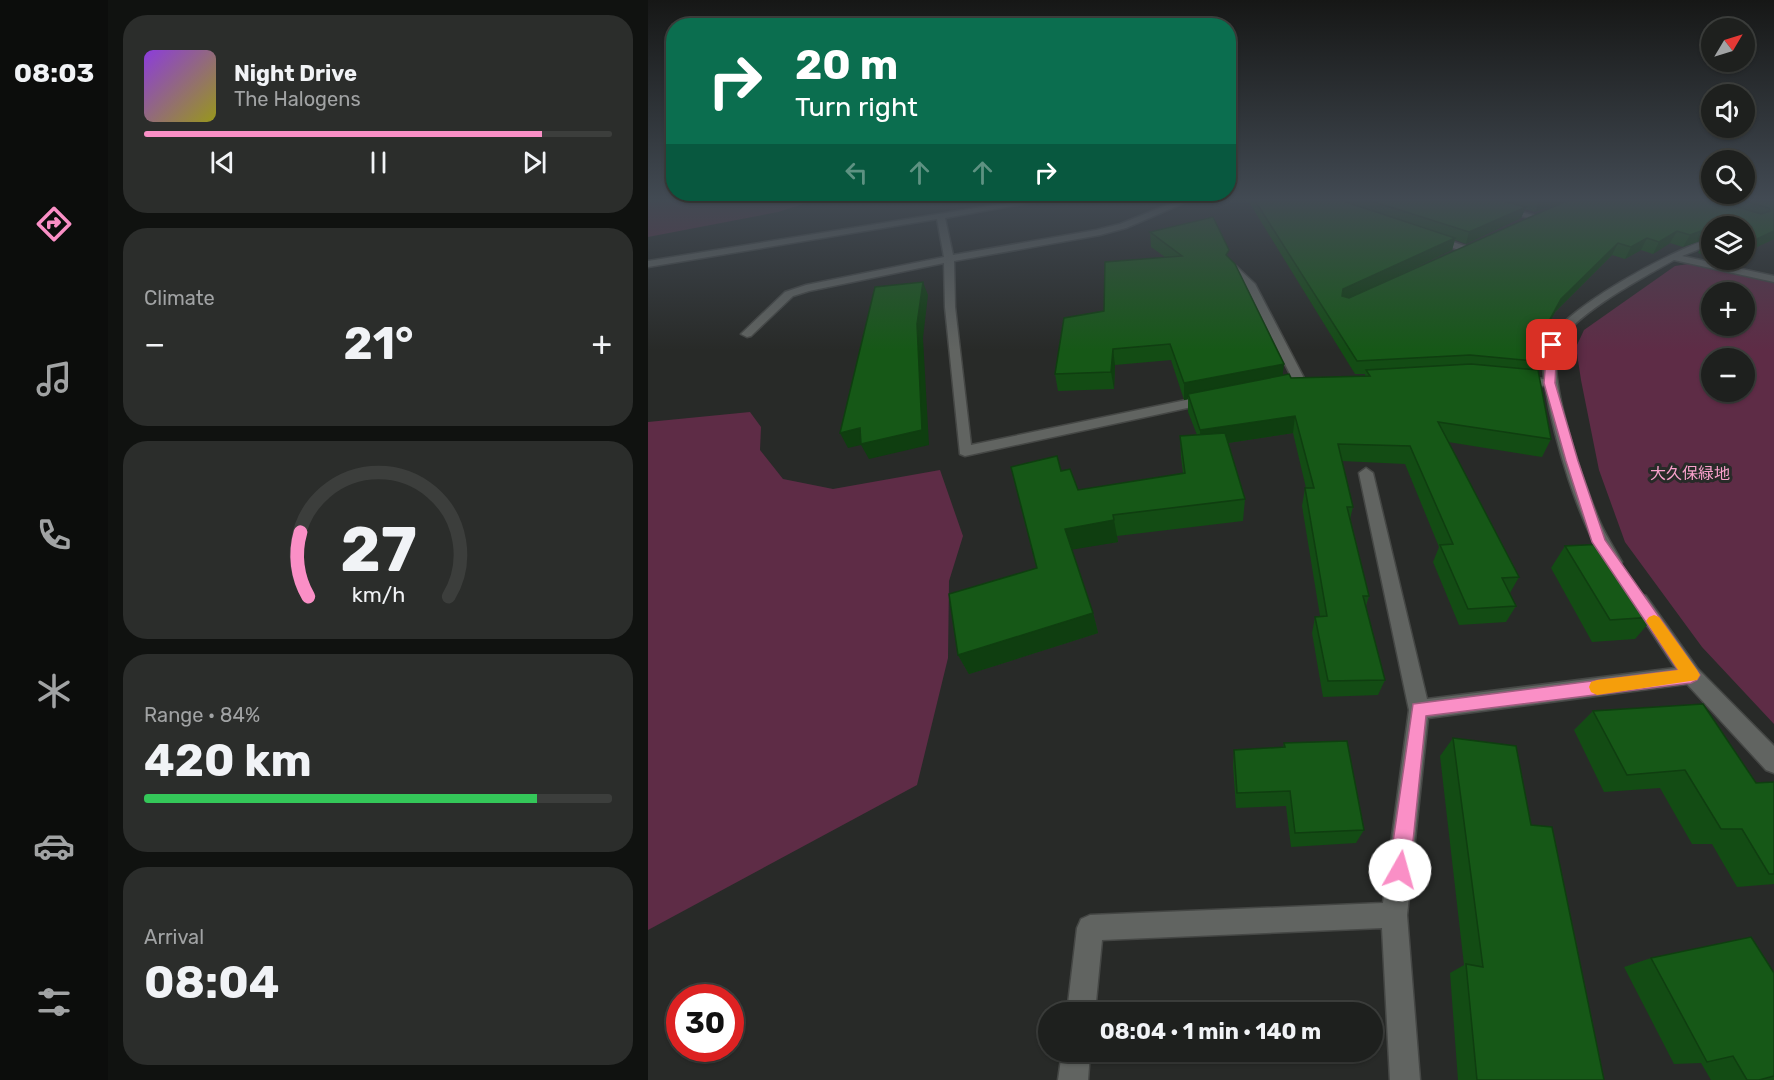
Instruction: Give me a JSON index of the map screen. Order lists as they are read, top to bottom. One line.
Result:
{"parks":["大久保緑地"],"north":"top right","page":{"tabs":"08:03","map_buttons":["+","−"],"turn":["20 m","Turn right"],"song":["Night Drive","The Halogens"],"tile":["Climate",["Range · 84%","420 km"],["Arrival","08:04"]],"heat":["−","21°","+"],"limit":"30","trip":"08:04 · 1 min · 140 m","gauge":["27","km/h"]}}
